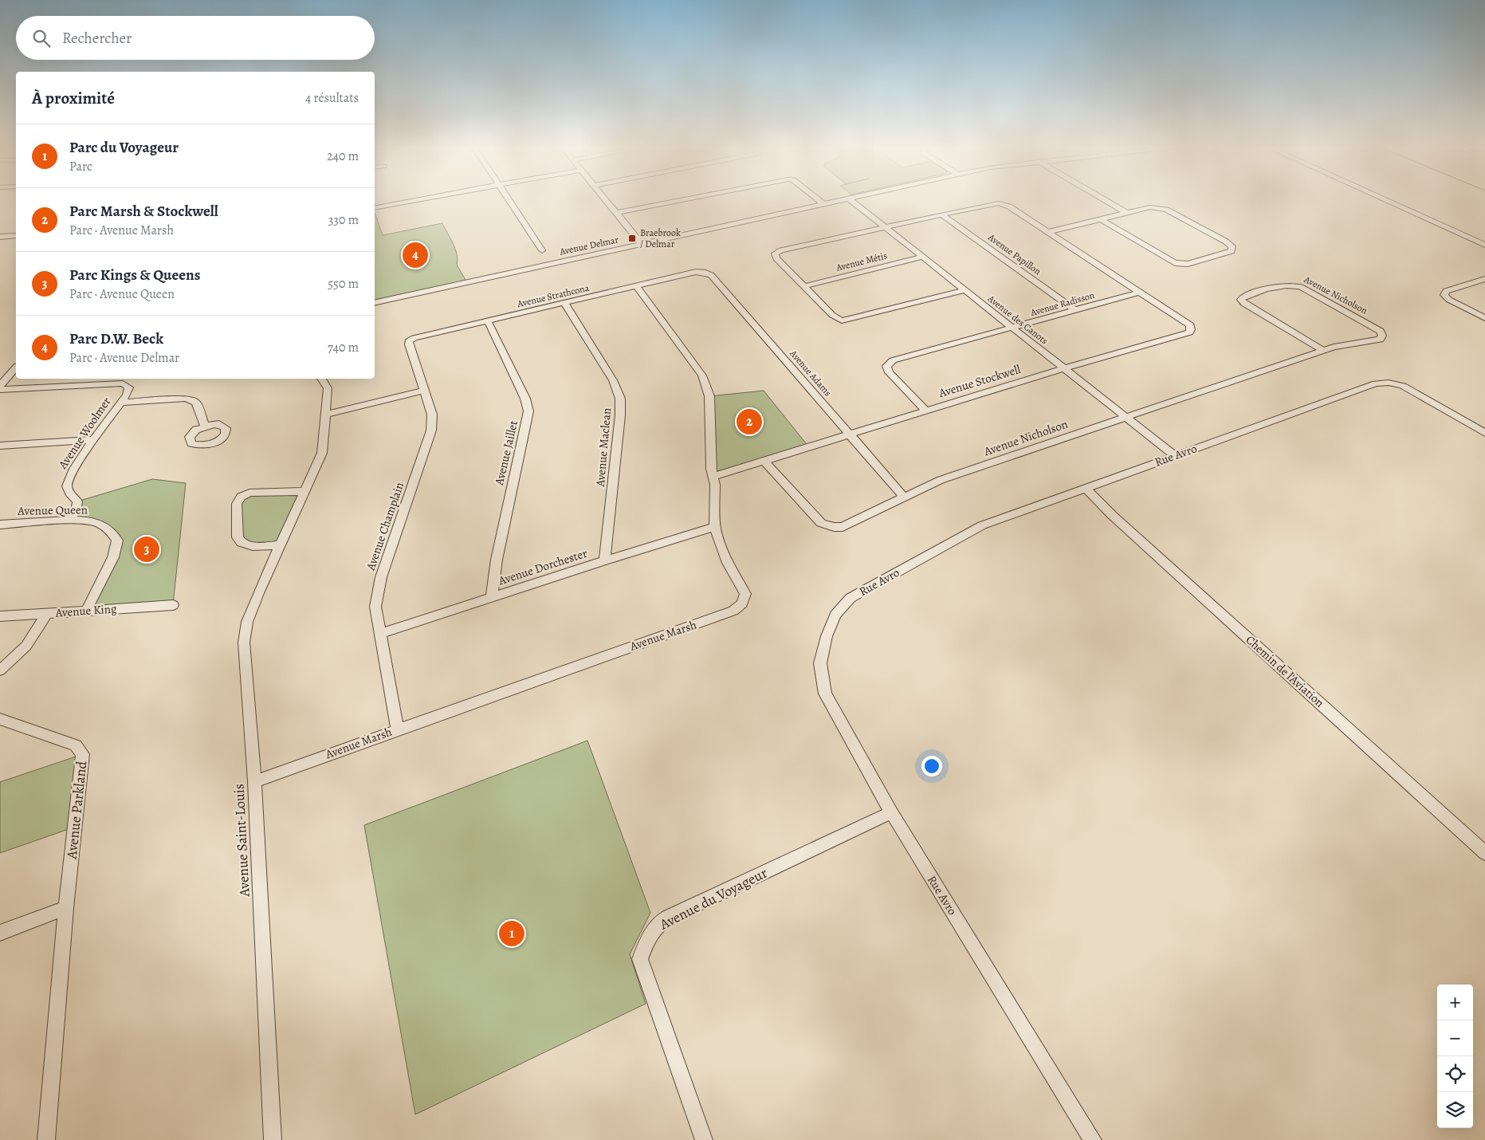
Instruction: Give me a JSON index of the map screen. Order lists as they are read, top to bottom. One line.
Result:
{"streets":{"street":["Avenue Delmar","Avenue Papillon","Avenue Métis","Avenue Nicholson","Avenue Strathcona","Avenue Radisson","Avenue des Canots","Avenue Adams","Avenue Stockwell","Avenue Woolmer","Avenue Maclean","Avenue Jaillet","Rue Avro","Avenue Queen","Avenue Champlain","Avenue Dorchester","Avenue King","Avenue Marsh","Chemin de l'Aviation","Avenue Parkland","Avenue Saint-Louis","Avenue du Voyageur"]},"crossings":[["Avenue Papillon","Avenue Radisson"],["Avenue Métis","Avenue des Canots"],["Avenue Nicholson","Avenue des Canots"],["Avenue Nicholson","Avenue Adams"],["Avenue Nicholson","Avenue Stockwell"],["Avenue Strathcona","Avenue Adams"],["Avenue Strathcona","Avenue Maclean"],["Avenue Strathcona","Avenue Jaillet"],["Avenue Strathcona","Avenue Champlain"],["Avenue Strathcona","Avenue Marsh"],["Avenue Radisson","Avenue des Canots"],["Avenue Radisson","Avenue Stockwell"],["Avenue des Canots","Avenue Stockwell"],["Avenue des Canots","Rue Avro"],["Avenue Adams","Avenue Stockwell"],["Avenue Stockwell","Avenue Marsh"],["Avenue Woolmer","Avenue Queen"],["Avenue Maclean","Avenue Dorchester"],["Avenue Jaillet","Avenue Dorchester"],["Rue Avro","Chemin de l'Aviation"],["Rue Avro","Avenue du Voyageur"],["Avenue Queen","Avenue King"],["Avenue Champlain","Avenue Dorchester"],["Avenue Champlain","Avenue Marsh"],["Avenue Dorchester","Avenue Marsh"],["Avenue Marsh","Avenue Saint-Louis"]],"places":{"transit":["Braebrook / Delmar"]},"page":{"search":"Rechercher","heading":["À proximité","4 résultats"],"list":[{"mark":"1","name":"Parc du Voyageur","note":"Parc","value":"240 m"},{"mark":"2","name":"Parc Marsh & Stockwell","note":"Parc · Avenue Marsh","value":"330 m"},{"mark":"3","name":"Parc Kings & Queens","note":"Parc · Avenue Queen","value":"550 m"},{"mark":"4","name":"Parc D.W. Beck","note":"Parc · Avenue Delmar","value":"740 m"}],"pins":["4","2","3","1"],"map_buttons":["+","−"]}}
